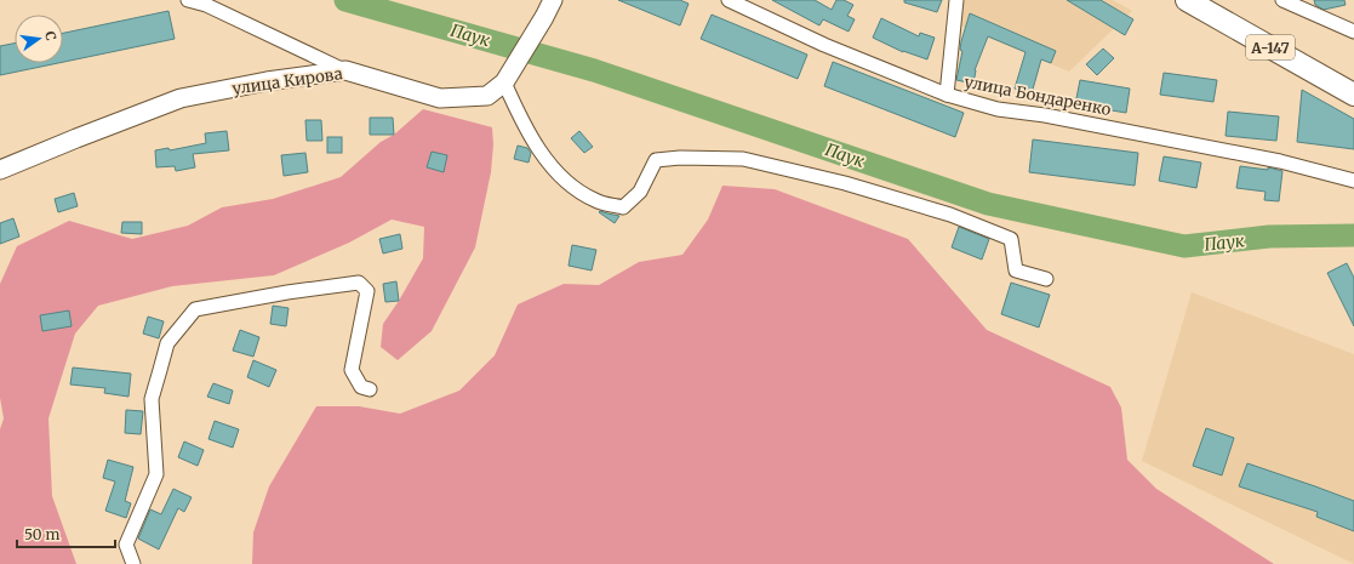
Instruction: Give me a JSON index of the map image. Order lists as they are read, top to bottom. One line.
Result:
{"streets":{"highway":["А-147"],"main road":["улица Кирова"],"street":["улица Бондаренко"]},"water":["Паук"],"scale_bar":"50 m","north":"right"}
